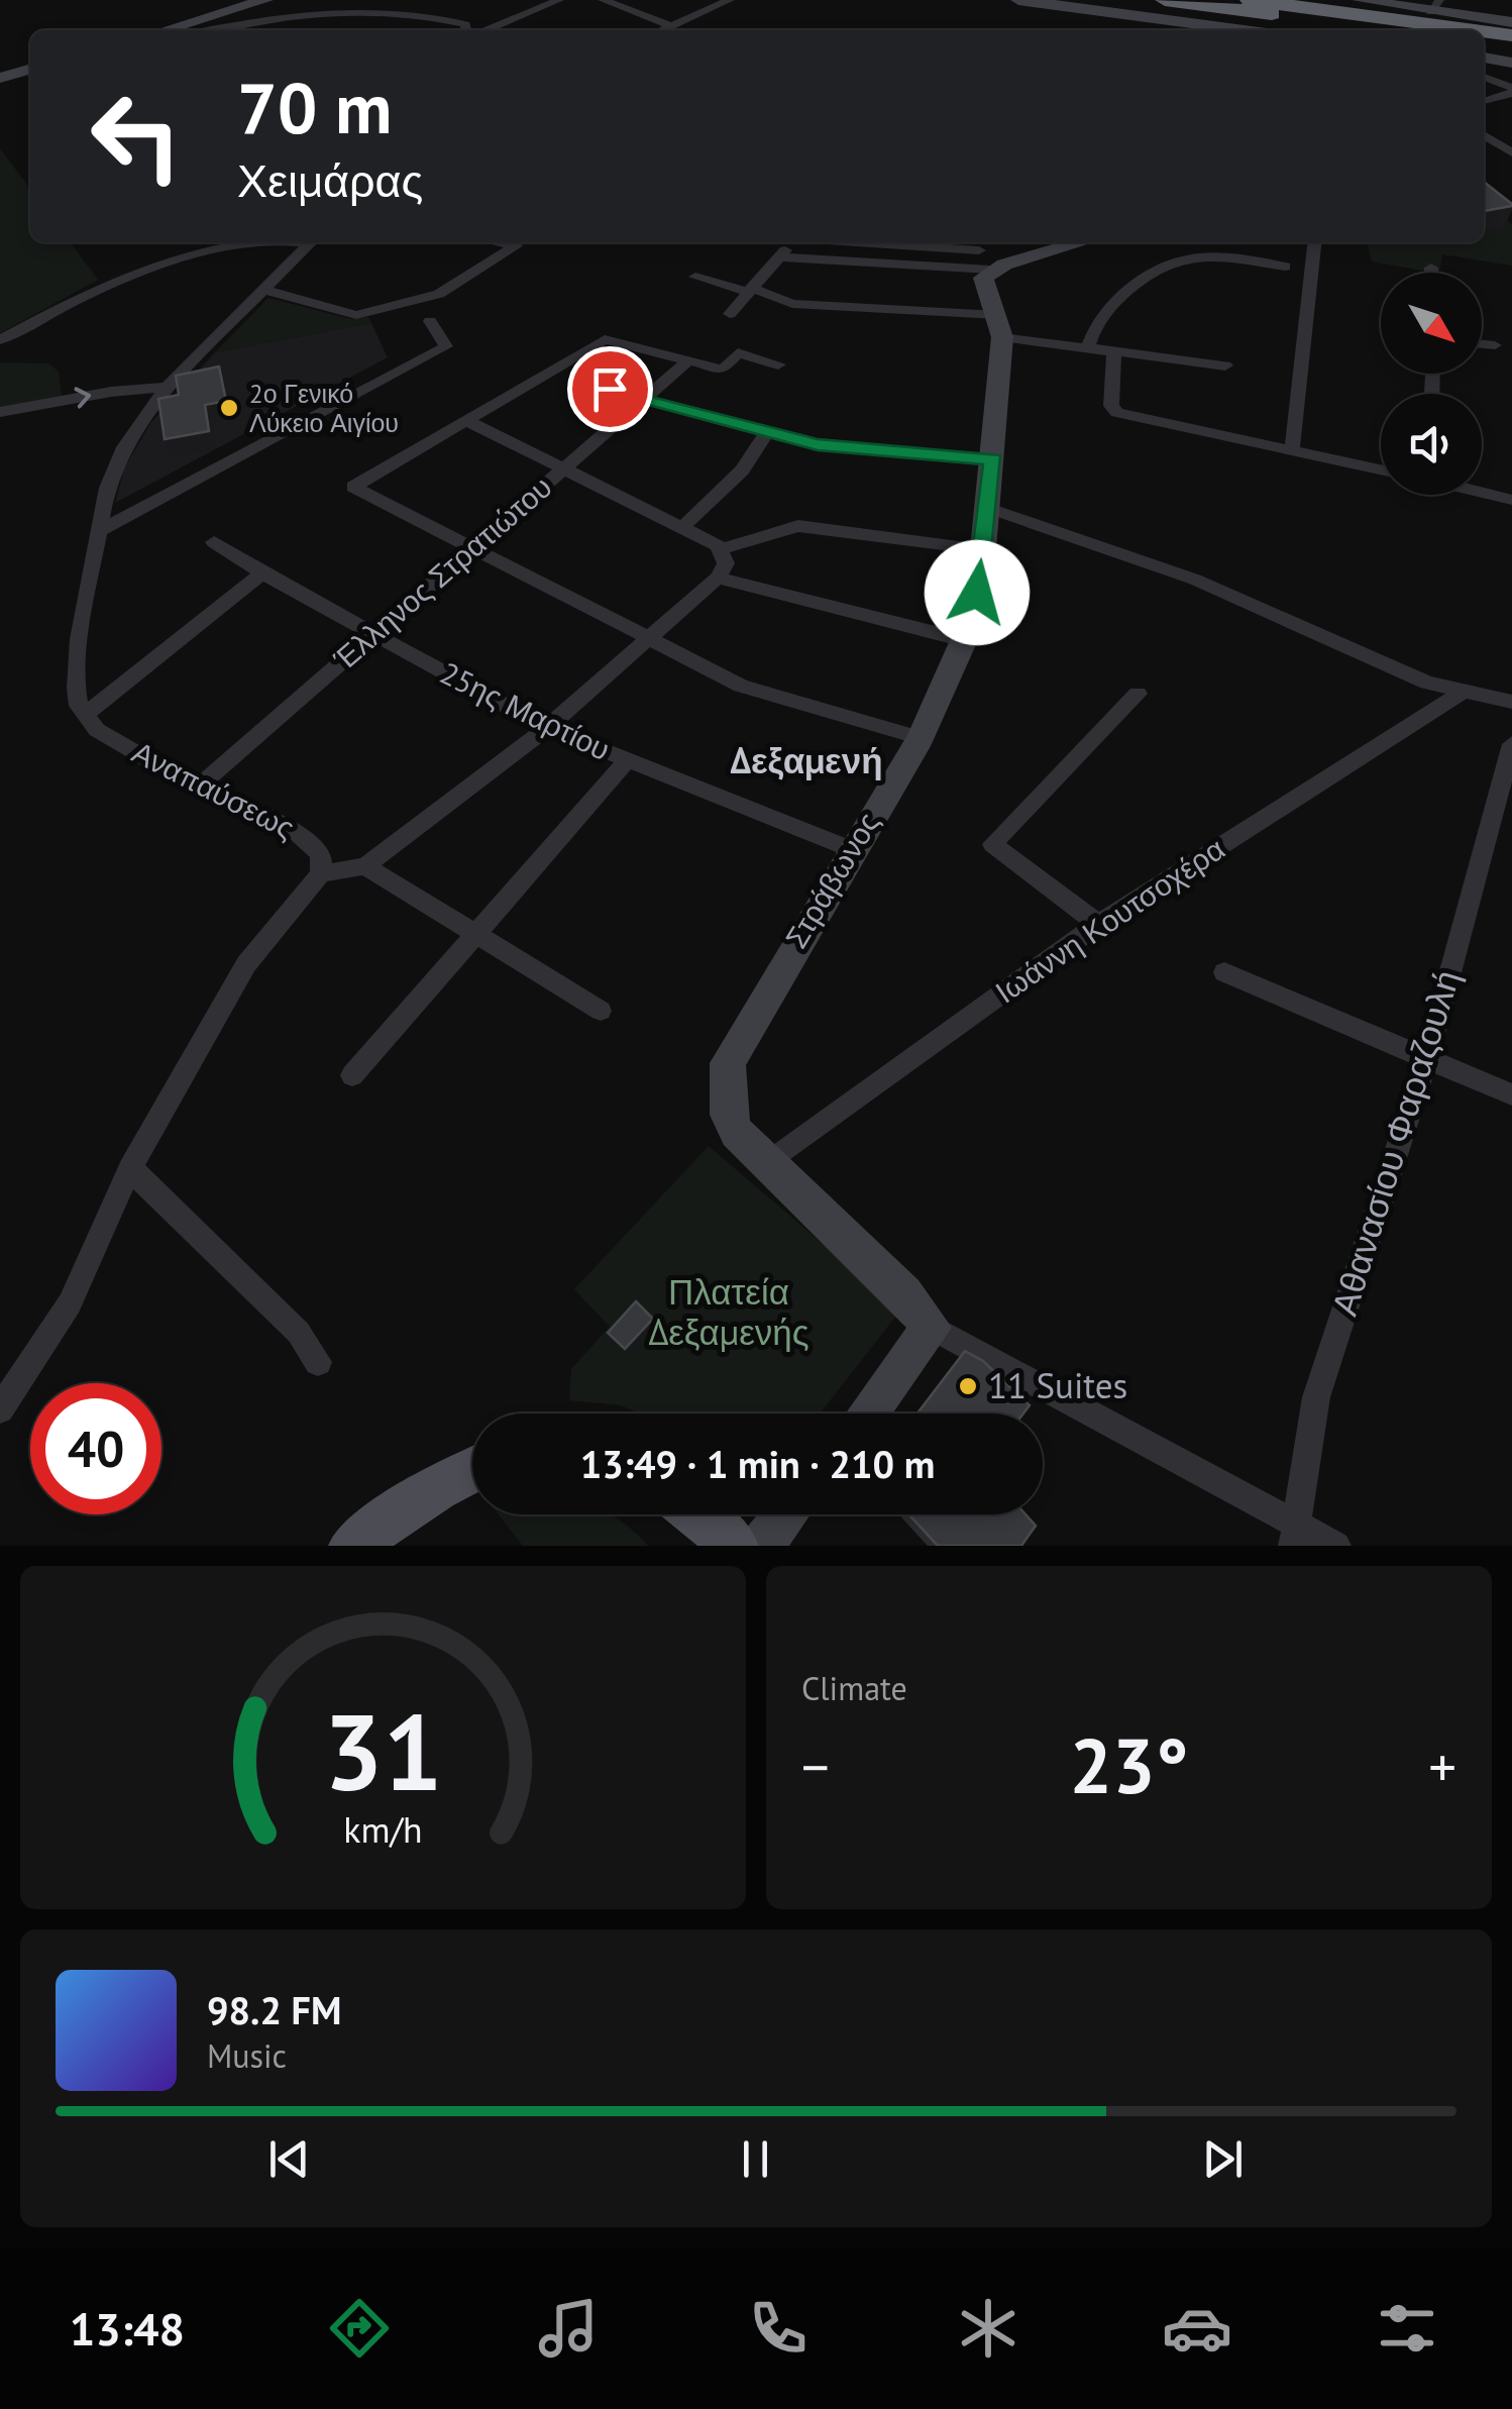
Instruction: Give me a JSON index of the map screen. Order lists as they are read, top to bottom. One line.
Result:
{"streets":{"street":["Έλληνος Στρατιώτου","25ης Μαρτίου","Αναπαύσεως","Στράβωνος","Ιωάννη Κουτσοχέρα","Αθανασίου Φαραζουλή"]},"crossings":[["Έλληνος Στρατιώτου","25ης Μαρτίου"],["Έλληνος Στρατιώτου","Αναπαύσεως"],["25ης Μαρτίου","Στράβωνος"],["Στράβωνος","Ιωάννη Κουτσοχέρα"]],"districts":["Δεξαμενή"],"parks":["Πλατεία Δεξαμενής"],"places":["2ο Γενικό Λύκειο Αιγίου","11 Suites"],"north":"bottom right","page":{"turn":["70 m","Χειμάρας"],"limit":"40","trip":"13:49 · 1 min · 210 m","tile":"Climate","heat":["−","23°","+"],"song":["98.2 FM","Music"],"tabs":"13:48","gauge":["31","km/h"]}}
